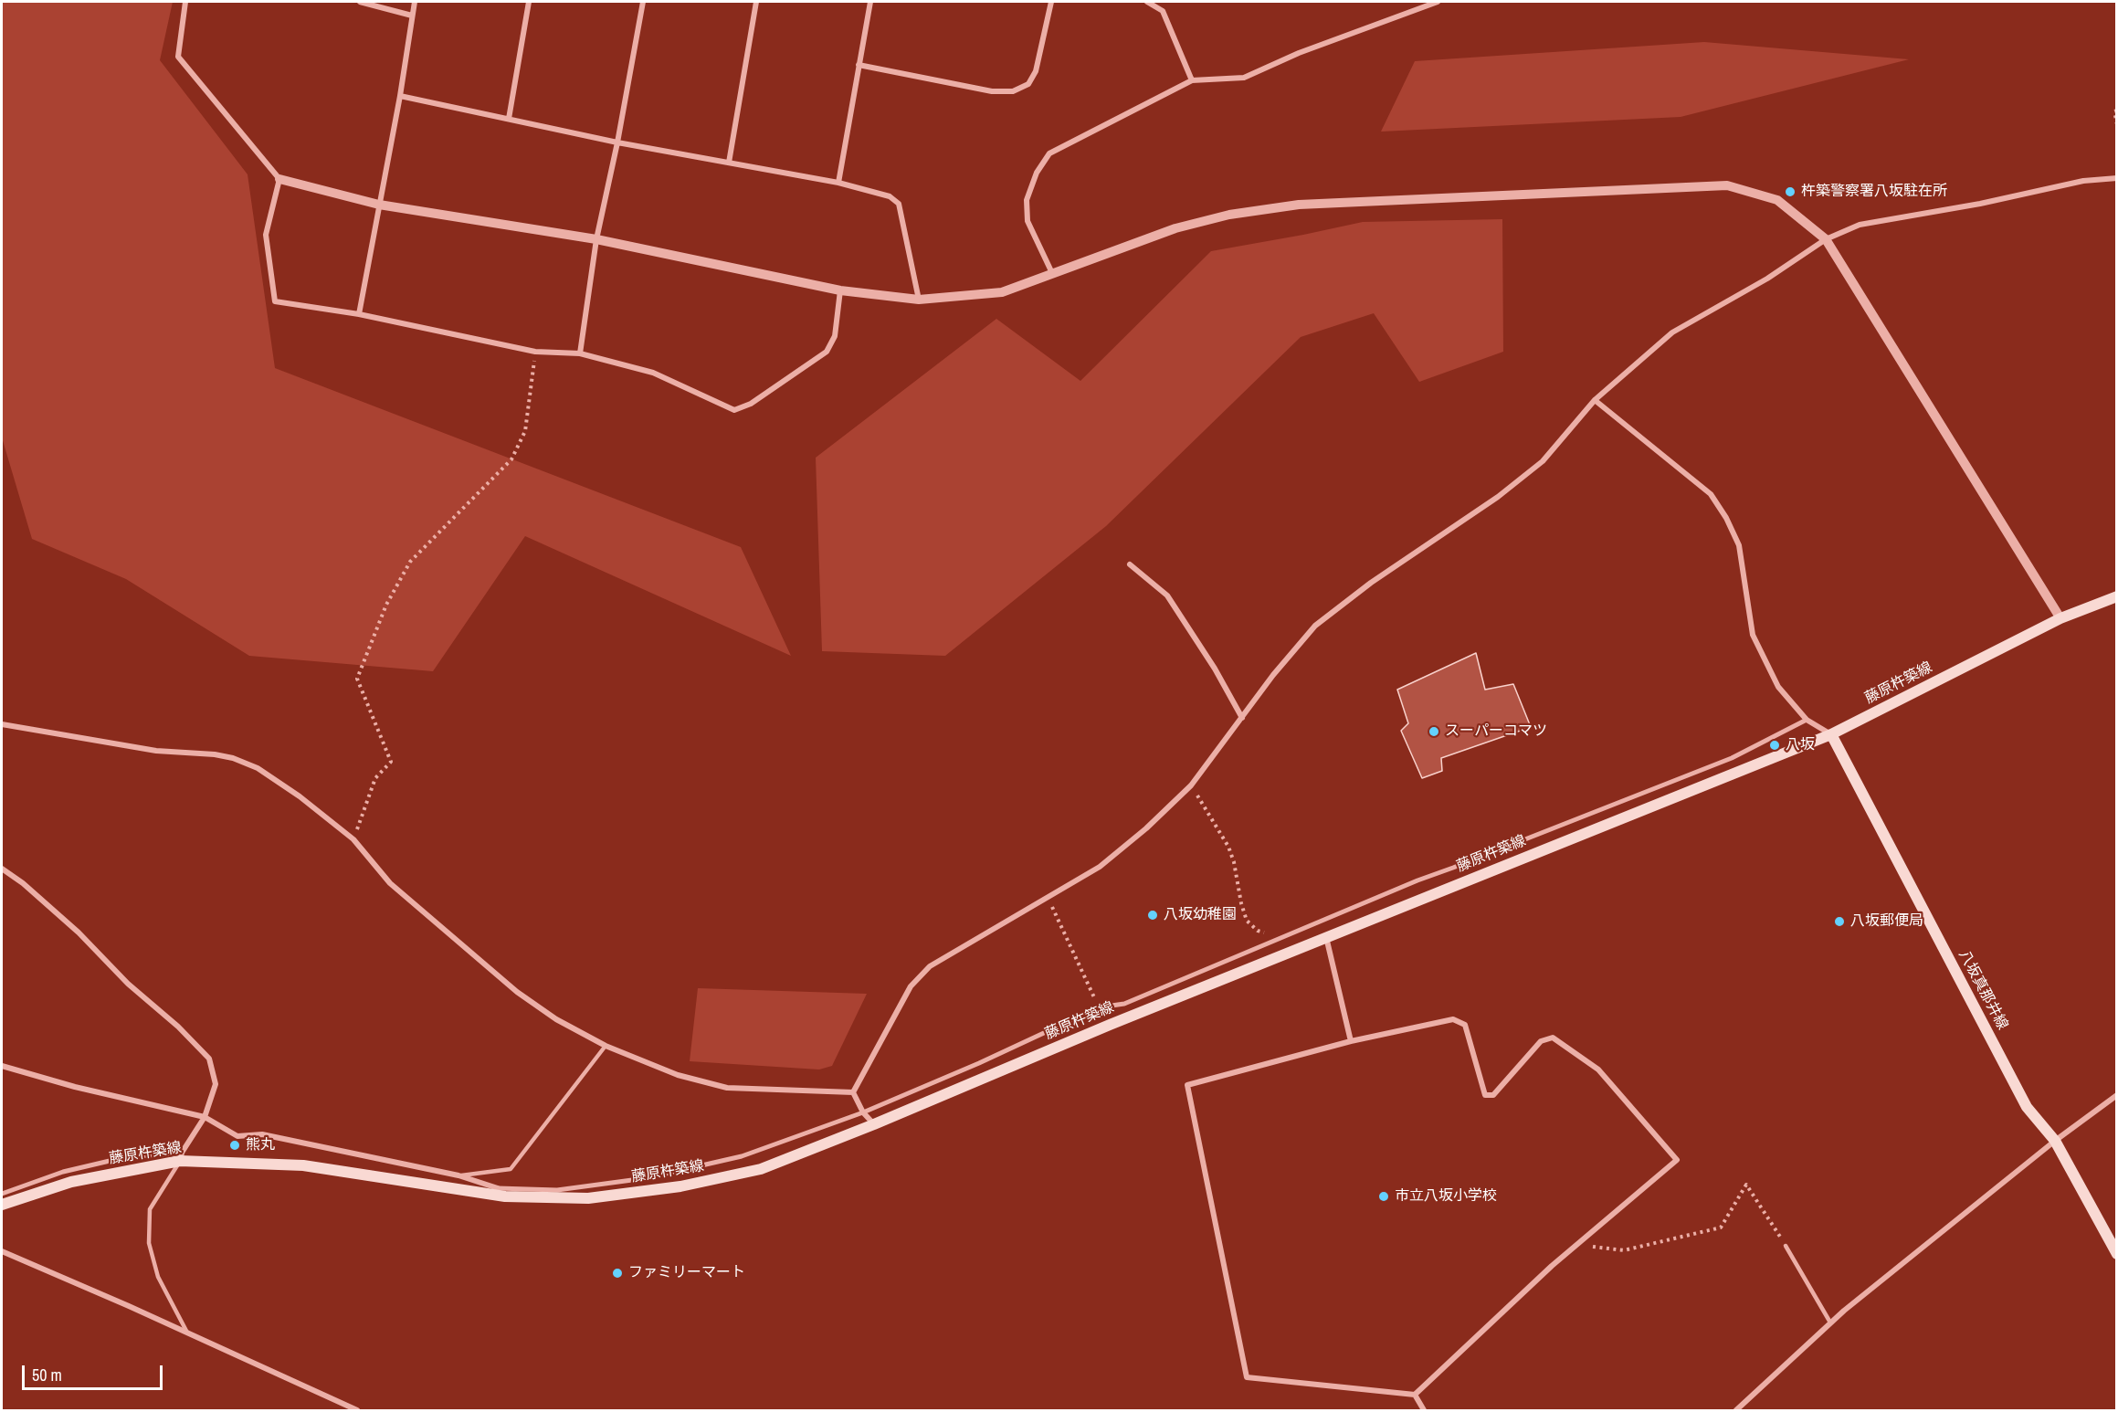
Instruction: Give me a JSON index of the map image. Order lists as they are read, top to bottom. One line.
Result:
{"streets":{"main road":["藤原杵築線","八坂真那井線"]},"crossings":[["藤原杵築線","八坂真那井線"]],"places":["杵築警察署八坂駐在所","スーパーコマツ","八坂","八坂幼稚園","八坂郵便局","熊丸","市立八坂小学校","ファミリーマート"],"scale_bar":"50 m"}
